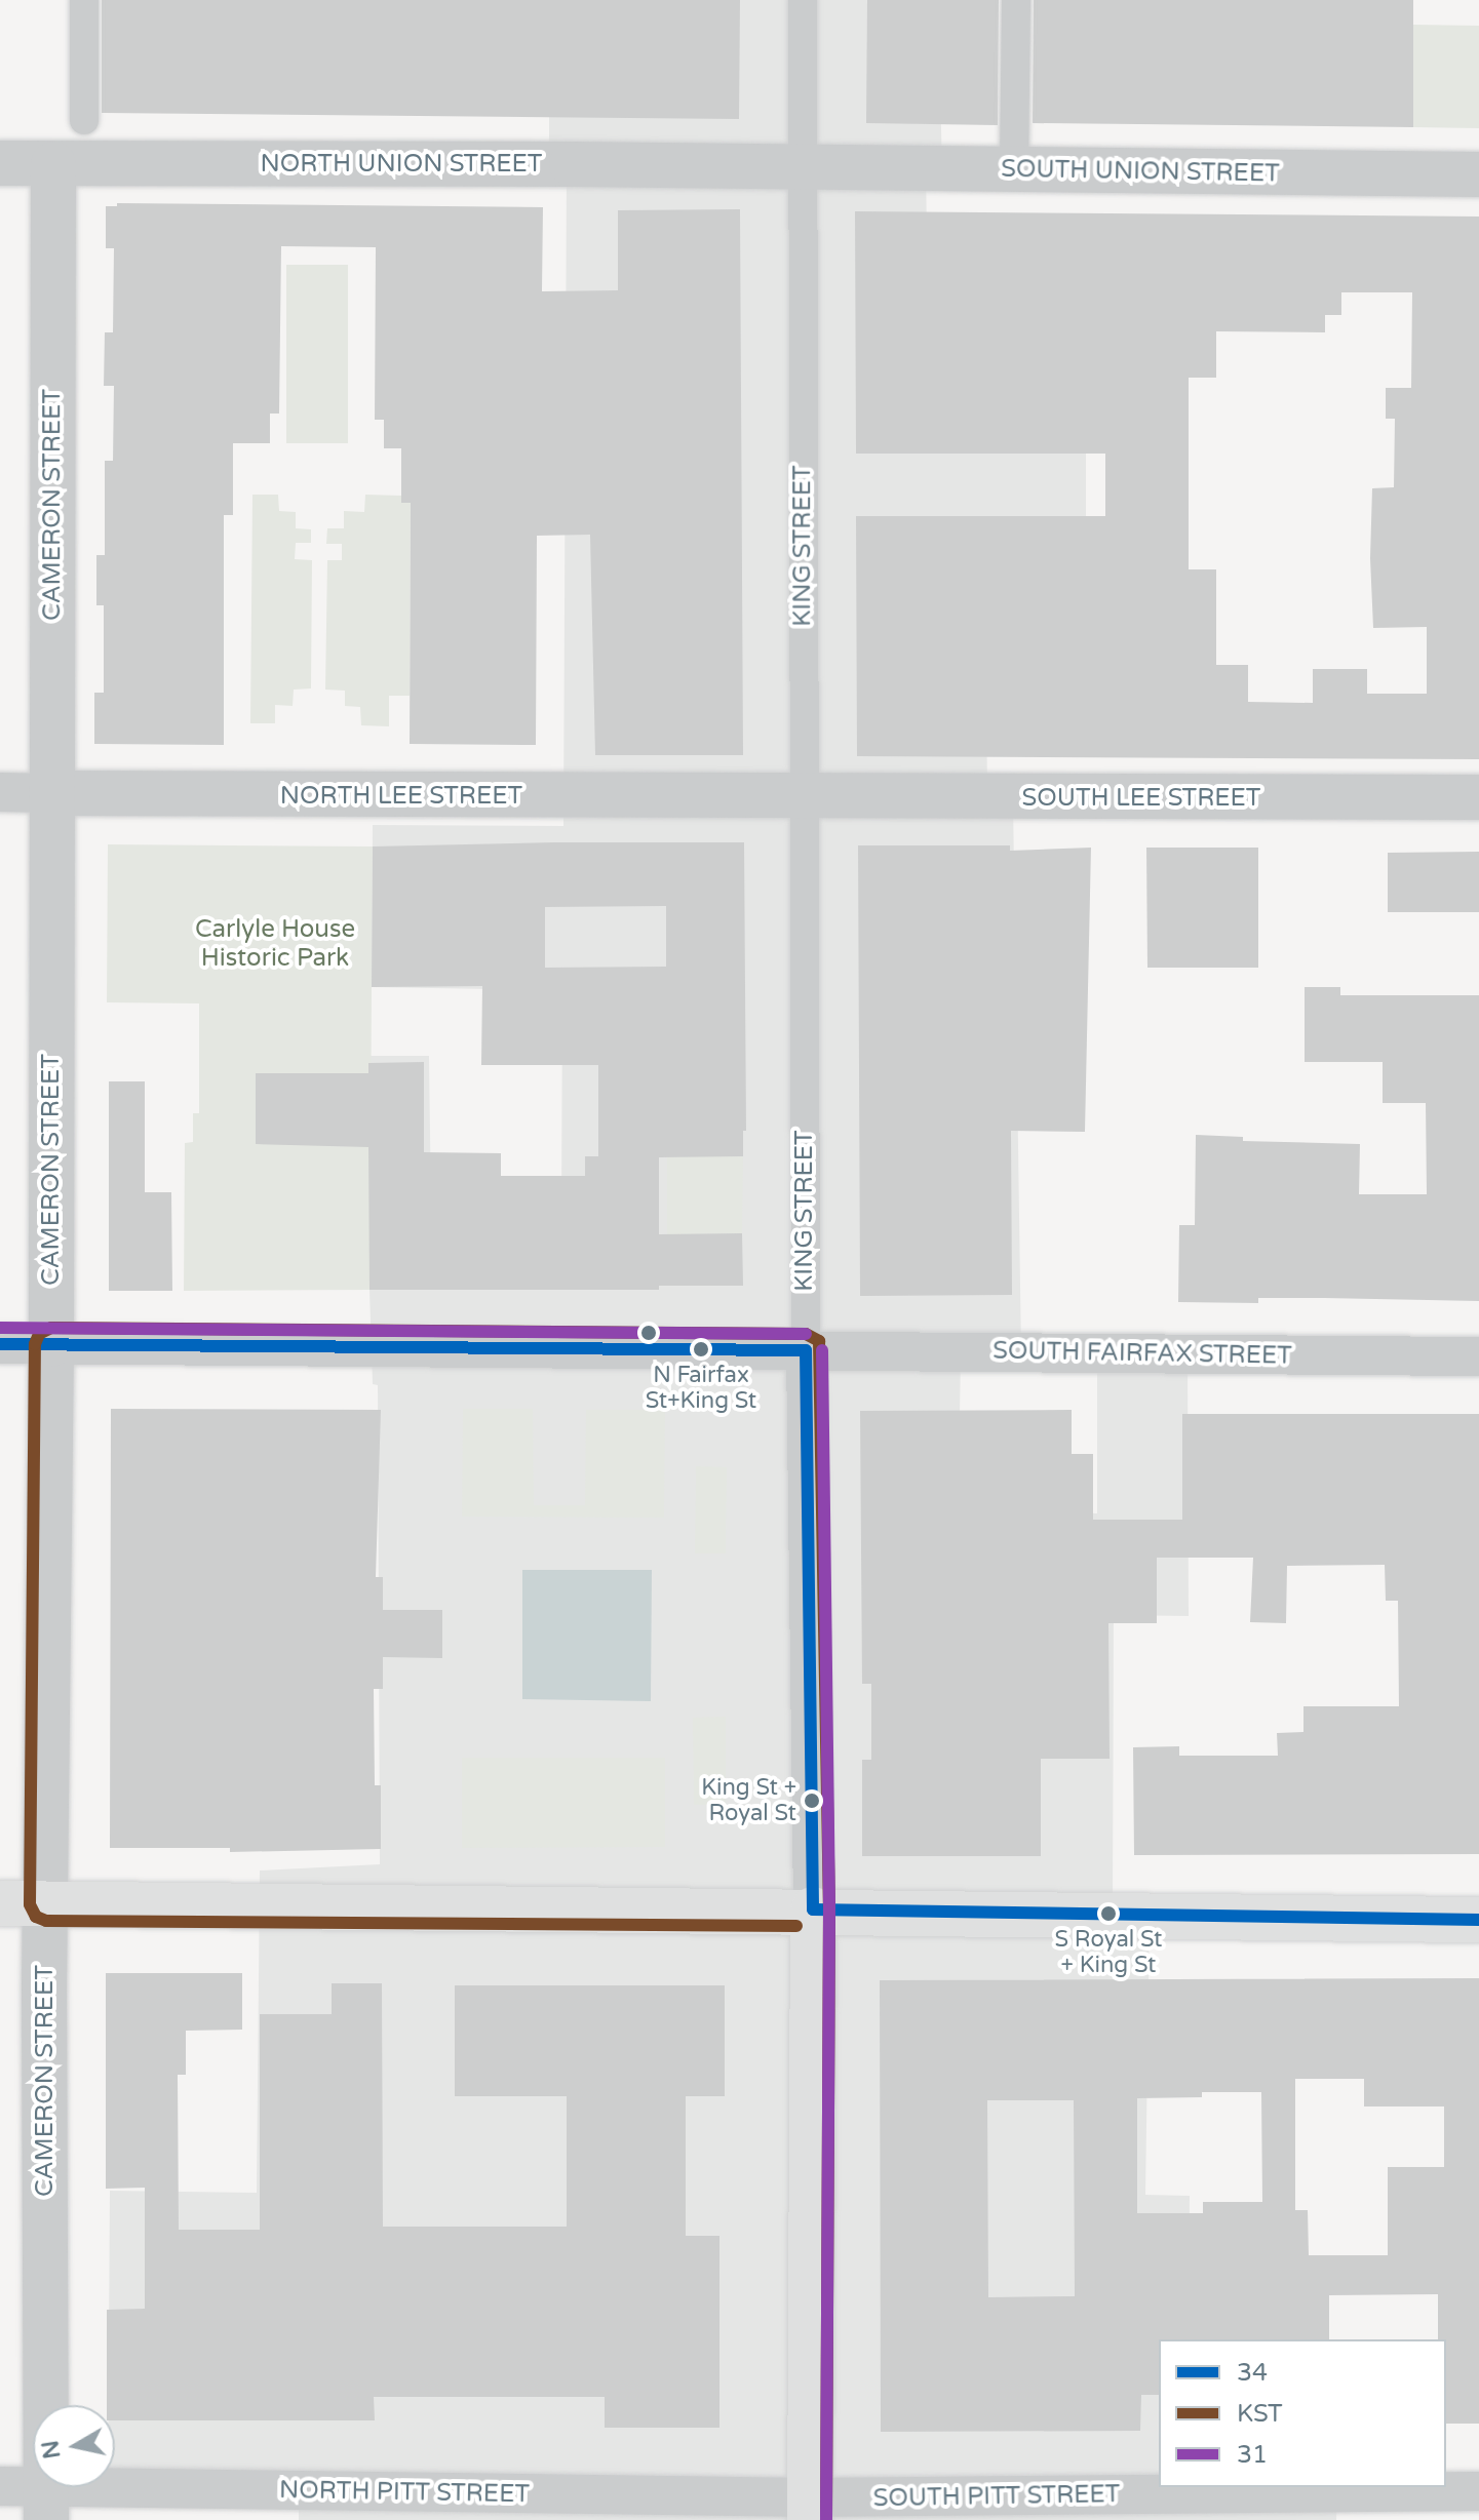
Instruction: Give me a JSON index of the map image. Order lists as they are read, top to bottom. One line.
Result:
{"streets":{"main road":["KING STREET"],"street":["NORTH UNION STREET","SOUTH UNION STREET","CAMERON STREET","NORTH LEE STREET","SOUTH LEE STREET","SOUTH FAIRFAX STREET","NORTH PITT STREET","SOUTH PITT STREET"]},"crossings":[["NORTH UNION STREET","SOUTH UNION STREET"],["NORTH UNION STREET","CAMERON STREET"],["NORTH UNION STREET","KING STREET"],["SOUTH UNION STREET","KING STREET"],["CAMERON STREET","NORTH LEE STREET"],["CAMERON STREET","SOUTH FAIRFAX STREET"],["CAMERON STREET","NORTH PITT STREET"],["KING STREET","NORTH LEE STREET"],["KING STREET","SOUTH LEE STREET"],["KING STREET","SOUTH FAIRFAX STREET"],["KING STREET","NORTH PITT STREET"],["KING STREET","SOUTH PITT STREET"],["NORTH LEE STREET","SOUTH LEE STREET"],["NORTH PITT STREET","SOUTH PITT STREET"]],"parks":["Carlyle House Historic Park"],"places":["N Fairfax St+King St","King St + Royal St","S Royal St + King St"],"lines":["transit line KST","transit line 31","transit line 34"],"legend":["34","KST","31"],"north":"left"}
